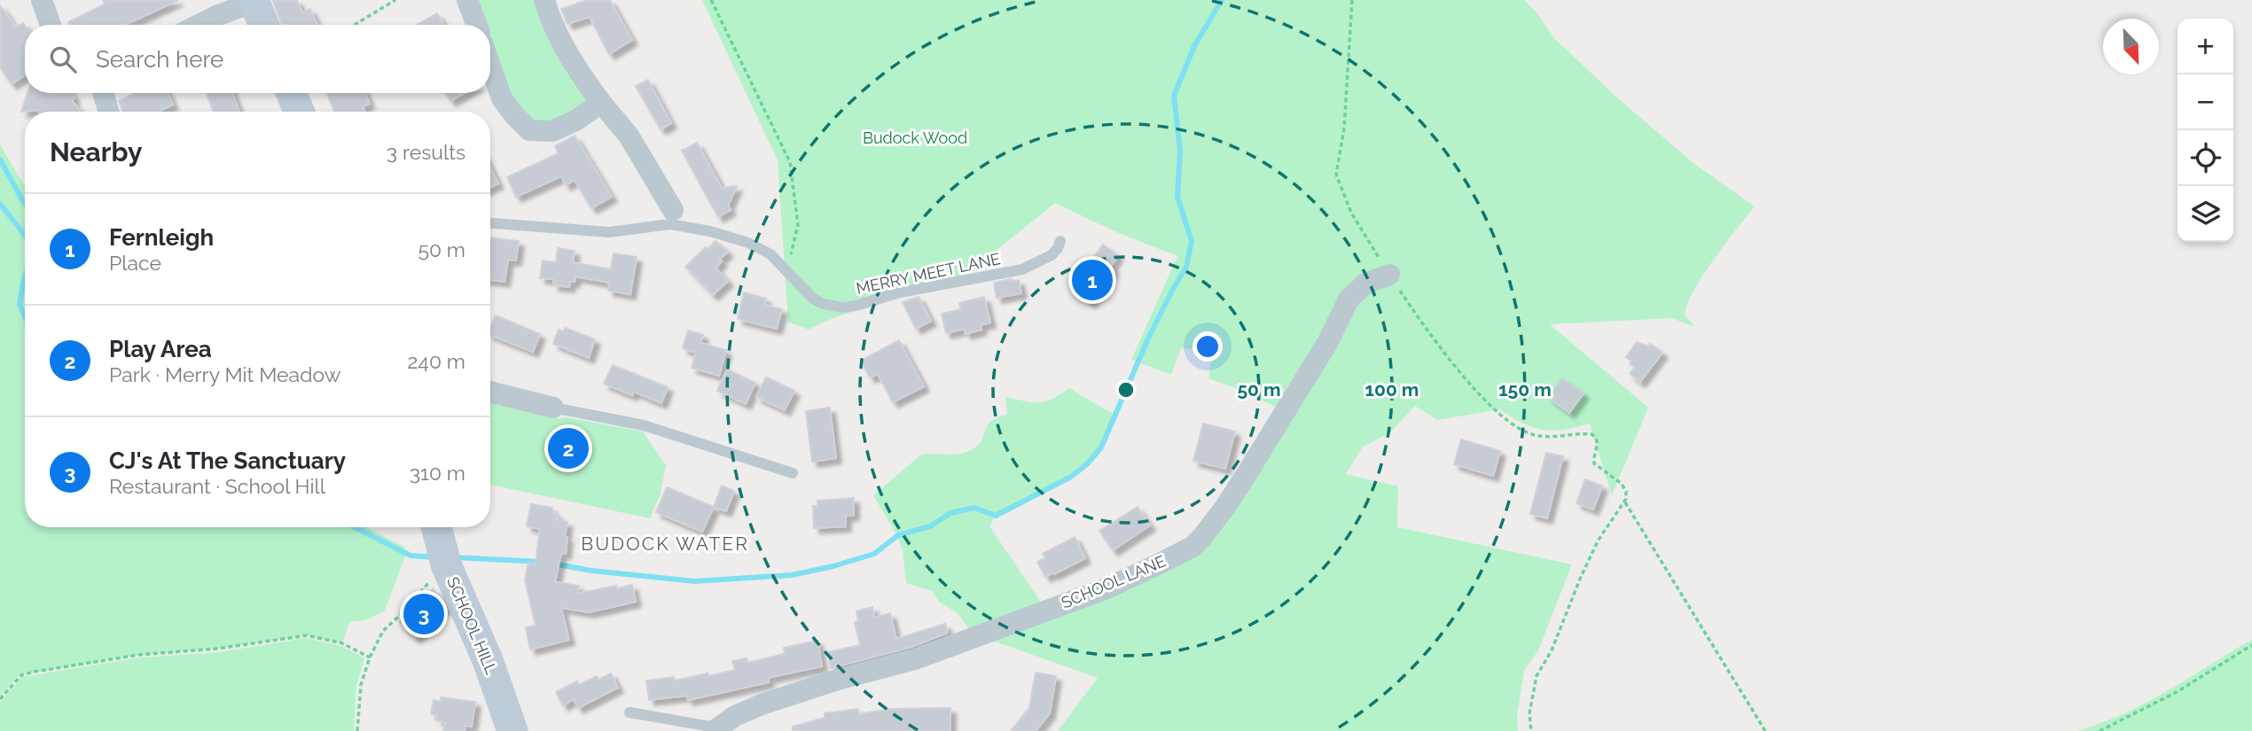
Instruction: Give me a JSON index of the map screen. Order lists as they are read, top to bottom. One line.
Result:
{"streets":{"street":["SCHOOL LANE","SCHOOL HILL"],"lane":["MERRY MEET LANE"]},"districts":["BUDOCK WATER"],"parks":["Budock Wood"],"north":"bottom right","page":{"map_buttons":["+","−"],"search":"Search here","heading":["Nearby","3 results"],"list":[{"mark":"1","name":"Fernleigh","note":"Place","value":"50 m"},{"mark":"2","name":"Play Area","note":"Park · Merry Mit Meadow","value":"240 m"},{"mark":"3","name":"CJ's At The Sanctuary","note":"Restaurant · School Hill","value":"310 m"}],"pins":["1","2","3"]},"rings":["50 m","100 m","150 m"]}
